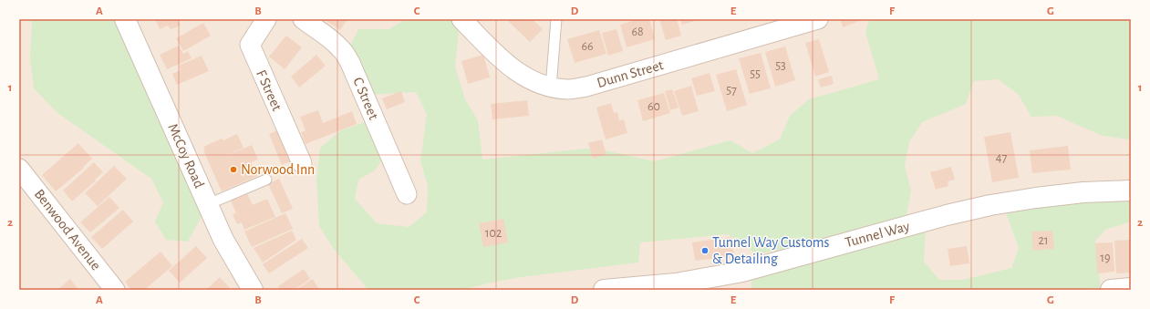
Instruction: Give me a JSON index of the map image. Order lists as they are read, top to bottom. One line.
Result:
{"streets":{"street":["Dunn Street","F Street","C Street","McCoy Road","Benwood Avenue","Tunnel Way"]},"places":["Norwood Inn","Tunnel Way Customs & Detailing"],"house_numbers":["68","66","53","55","57","60","47","102","21","19"],"grid":{"columns":["A","B","C","D","E","F","G"],"rows":["1","2"]}}
